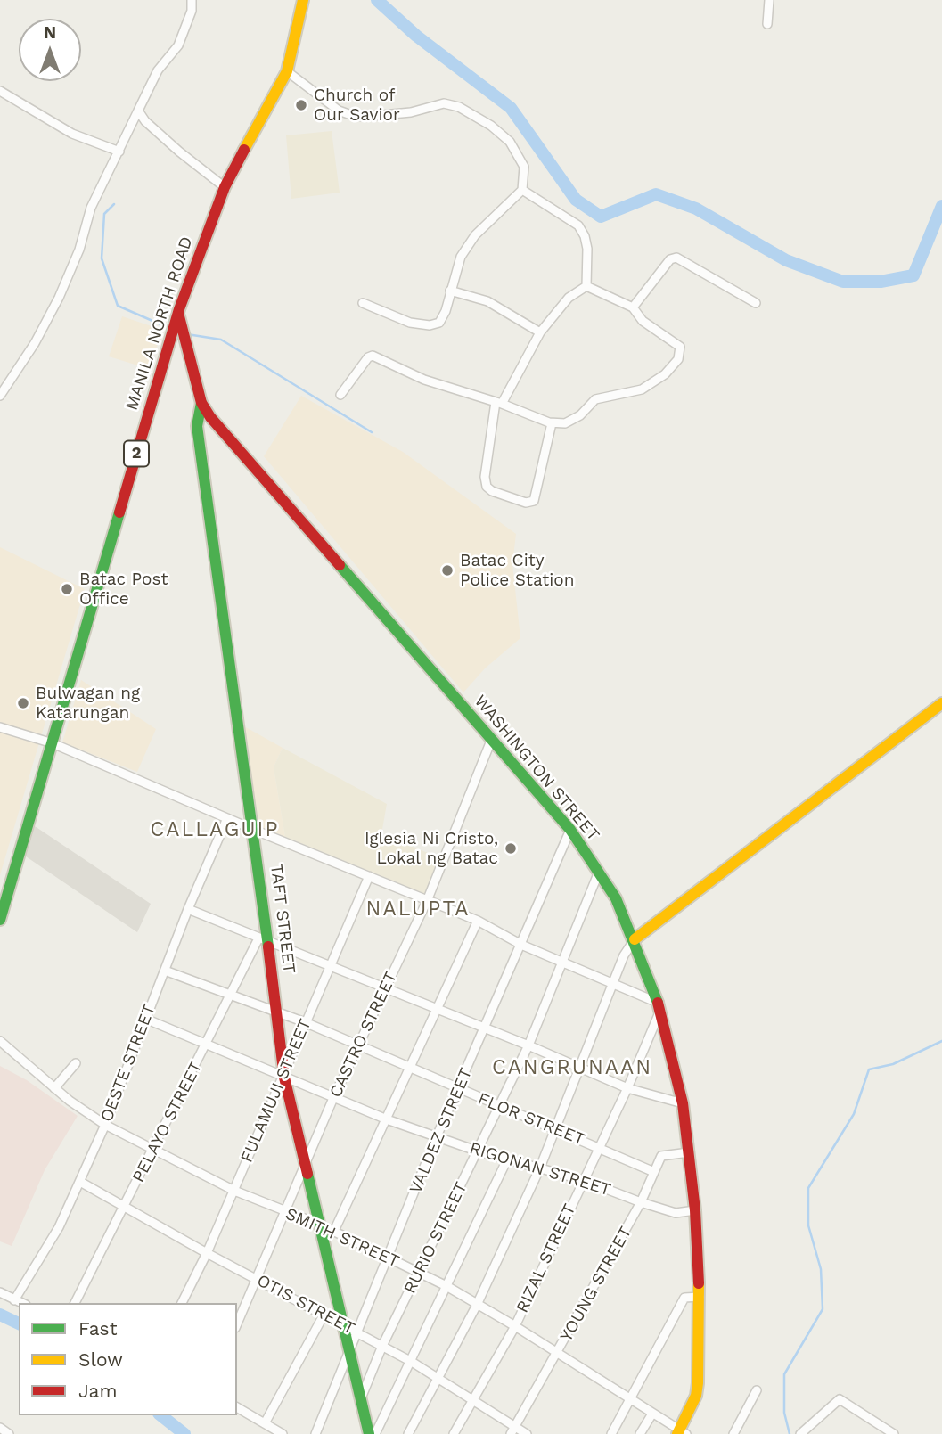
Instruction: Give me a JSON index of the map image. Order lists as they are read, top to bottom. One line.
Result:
{"streets":{"main road":["MANILA NORTH ROAD","2","WASHINGTON STREET","TAFT STREET"],"street":["CASTRO STREET","OESTE STREET","FULAMUJI STREET","FLOR STREET","PELAYO STREET","VALDEZ STREET","RIGONAN STREET","SMITH STREET","RURIO STREET","RIZAL STREET","YOUNG STREET","OTIS STREET"]},"crossings":[["MANILA NORTH ROAD","WASHINGTON STREET"],["WASHINGTON STREET","TAFT STREET"],["WASHINGTON STREET","CASTRO STREET"],["WASHINGTON STREET","VALDEZ STREET"],["WASHINGTON STREET","RIGONAN STREET"],["WASHINGTON STREET","SMITH STREET"],["WASHINGTON STREET","RURIO STREET"],["WASHINGTON STREET","RIZAL STREET"],["WASHINGTON STREET","YOUNG STREET"],["TAFT STREET","CASTRO STREET"],["TAFT STREET","FULAMUJI STREET"],["TAFT STREET","FLOR STREET"],["TAFT STREET","PELAYO STREET"],["TAFT STREET","VALDEZ STREET"],["TAFT STREET","RIGONAN STREET"],["TAFT STREET","SMITH STREET"],["TAFT STREET","RURIO STREET"],["TAFT STREET","OTIS STREET"],["CASTRO STREET","FLOR STREET"],["CASTRO STREET","RIGONAN STREET"],["CASTRO STREET","SMITH STREET"],["CASTRO STREET","OTIS STREET"],["OESTE STREET","FLOR STREET"],["OESTE STREET","RIGONAN STREET"],["OESTE STREET","SMITH STREET"],["OESTE STREET","OTIS STREET"],["FULAMUJI STREET","FLOR STREET"],["FULAMUJI STREET","RIGONAN STREET"],["FULAMUJI STREET","SMITH STREET"],["FULAMUJI STREET","OTIS STREET"],["FLOR STREET","PELAYO STREET"],["FLOR STREET","VALDEZ STREET"],["FLOR STREET","RURIO STREET"],["FLOR STREET","RIZAL STREET"],["FLOR STREET","YOUNG STREET"],["PELAYO STREET","RIGONAN STREET"],["PELAYO STREET","SMITH STREET"],["PELAYO STREET","OTIS STREET"],["VALDEZ STREET","RIGONAN STREET"],["VALDEZ STREET","SMITH STREET"],["VALDEZ STREET","OTIS STREET"],["RIGONAN STREET","RURIO STREET"],["RIGONAN STREET","RIZAL STREET"],["RIGONAN STREET","YOUNG STREET"],["SMITH STREET","RURIO STREET"],["SMITH STREET","RIZAL STREET"],["SMITH STREET","YOUNG STREET"],["RURIO STREET","OTIS STREET"],["RIZAL STREET","OTIS STREET"],["YOUNG STREET","OTIS STREET"]],"districts":["CALLAGUIP","NALUPTA","CANGRUNAAN"],"places":["Church of Our Savior","Batac City Police Station","Batac Post Office","Bulwagan ng Katarungan","Iglesia Ni Cristo, Lokal ng Batac"],"legend":["Fast","Slow","Jam"],"north":"top"}
